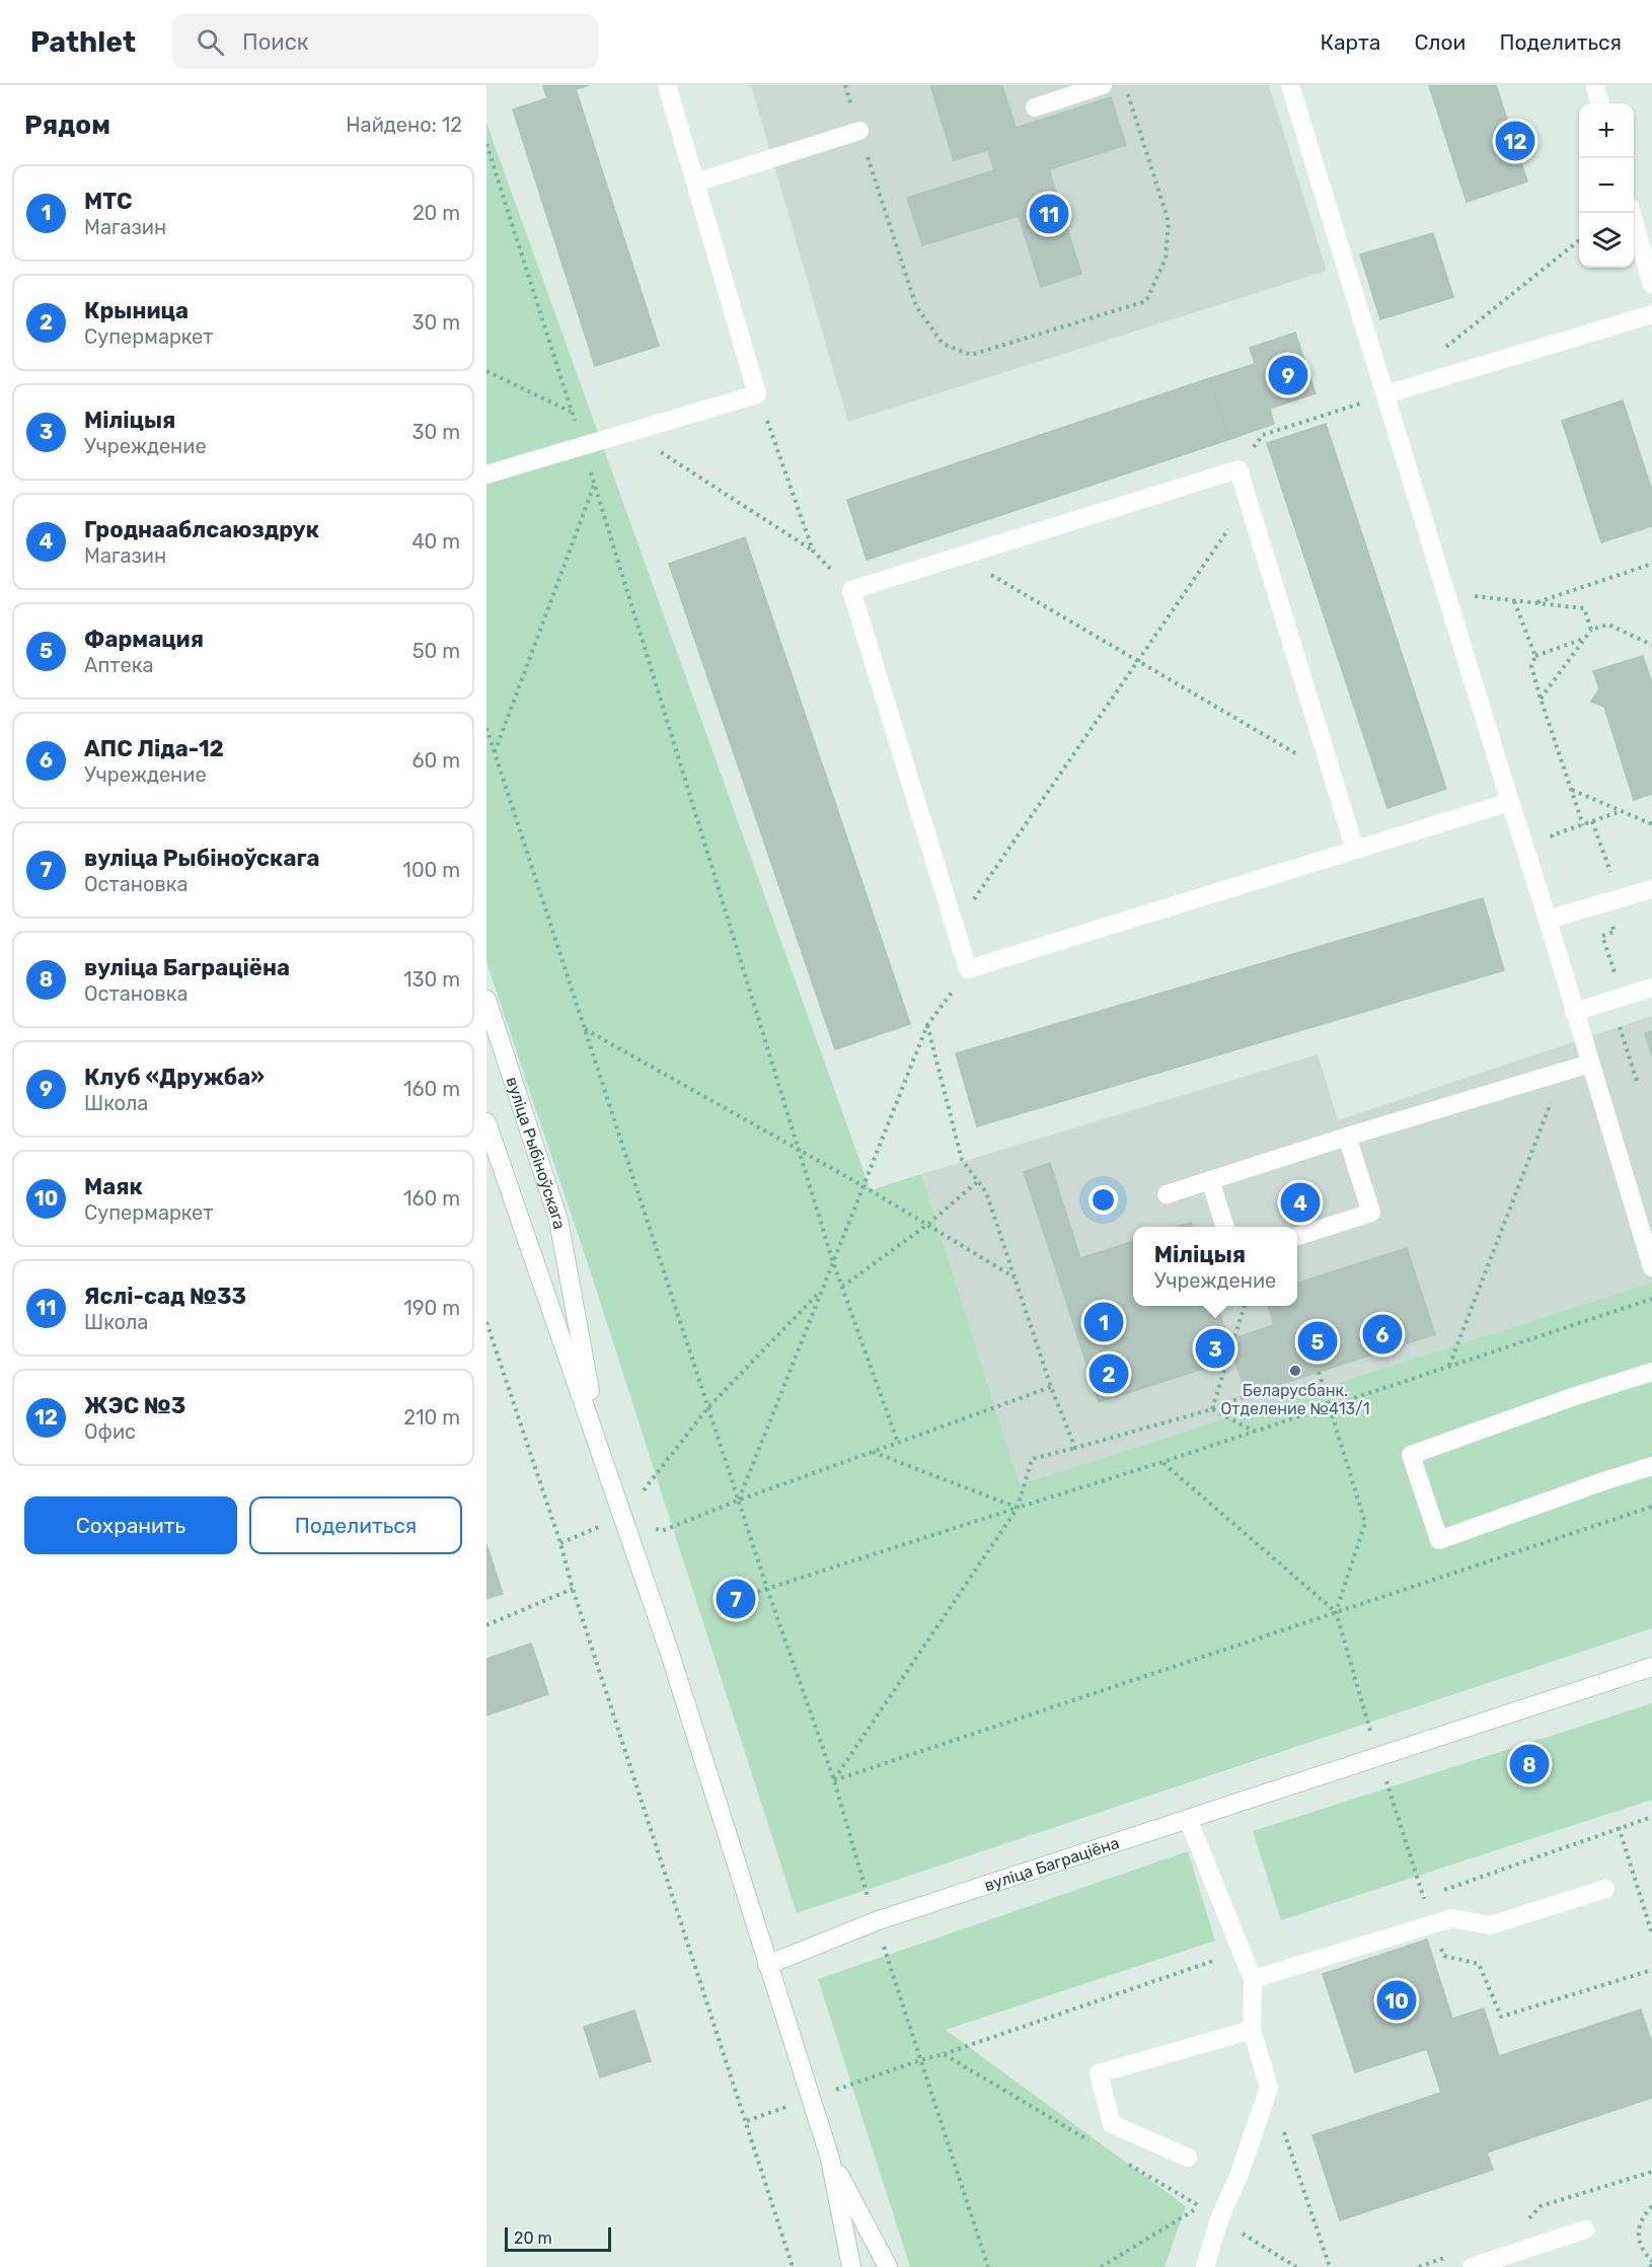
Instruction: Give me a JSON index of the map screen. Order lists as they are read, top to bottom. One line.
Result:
{"streets":{"street":["вуліца Рыбіноўскага","вуліца Баграціёна"]},"crossings":[["вуліца Рыбіноўскага","вуліца Баграціёна"]],"places":["Беларусбанк. Отделение №413/1"],"scale_bar":"20 m","page":{"header":"Pathlet","search":"Поиск","nav":["Карта","Слои","Поделиться"],"heading":["Рядом","Найдено: 12"],"map_buttons":["+","−"],"pins":["12","11","9","4","1","6","5","3","2","7","8","10"],"list":[{"mark":"1","name":"МТС","note":"Магазин","value":"20 m"},{"mark":"2","name":"Крыница","note":"Супермаркет","value":"30 m"},{"mark":"3","name":"Міліцыя","note":"Учреждение","value":"30 m"},{"mark":"4","name":"Гроднааблсаюздрук","note":"Магазин","value":"40 m"},{"mark":"5","name":"Фармация","note":"Аптека","value":"50 m"},{"mark":"6","name":"АПС Ліда-12","note":"Учреждение","value":"60 m"},{"mark":"7","name":"вуліца Рыбіноўскага","note":"Остановка","value":"100 m"},{"mark":"8","name":"вуліца Баграціёна","note":"Остановка","value":"130 m"},{"mark":"9","name":"Клуб «Дружба»","note":"Школа","value":"160 m"},{"mark":"10","name":"Маяк","note":"Супермаркет","value":"160 m"},{"mark":"11","name":"Яслі-сад №33","note":"Школа","value":"190 m"},{"mark":"12","name":"ЖЭС №3","note":"Офис","value":"210 m"}],"popup":["Міліцыя","Учреждение"],"buttons":["Сохранить","Поделиться"],"scale":"20 m"}}
